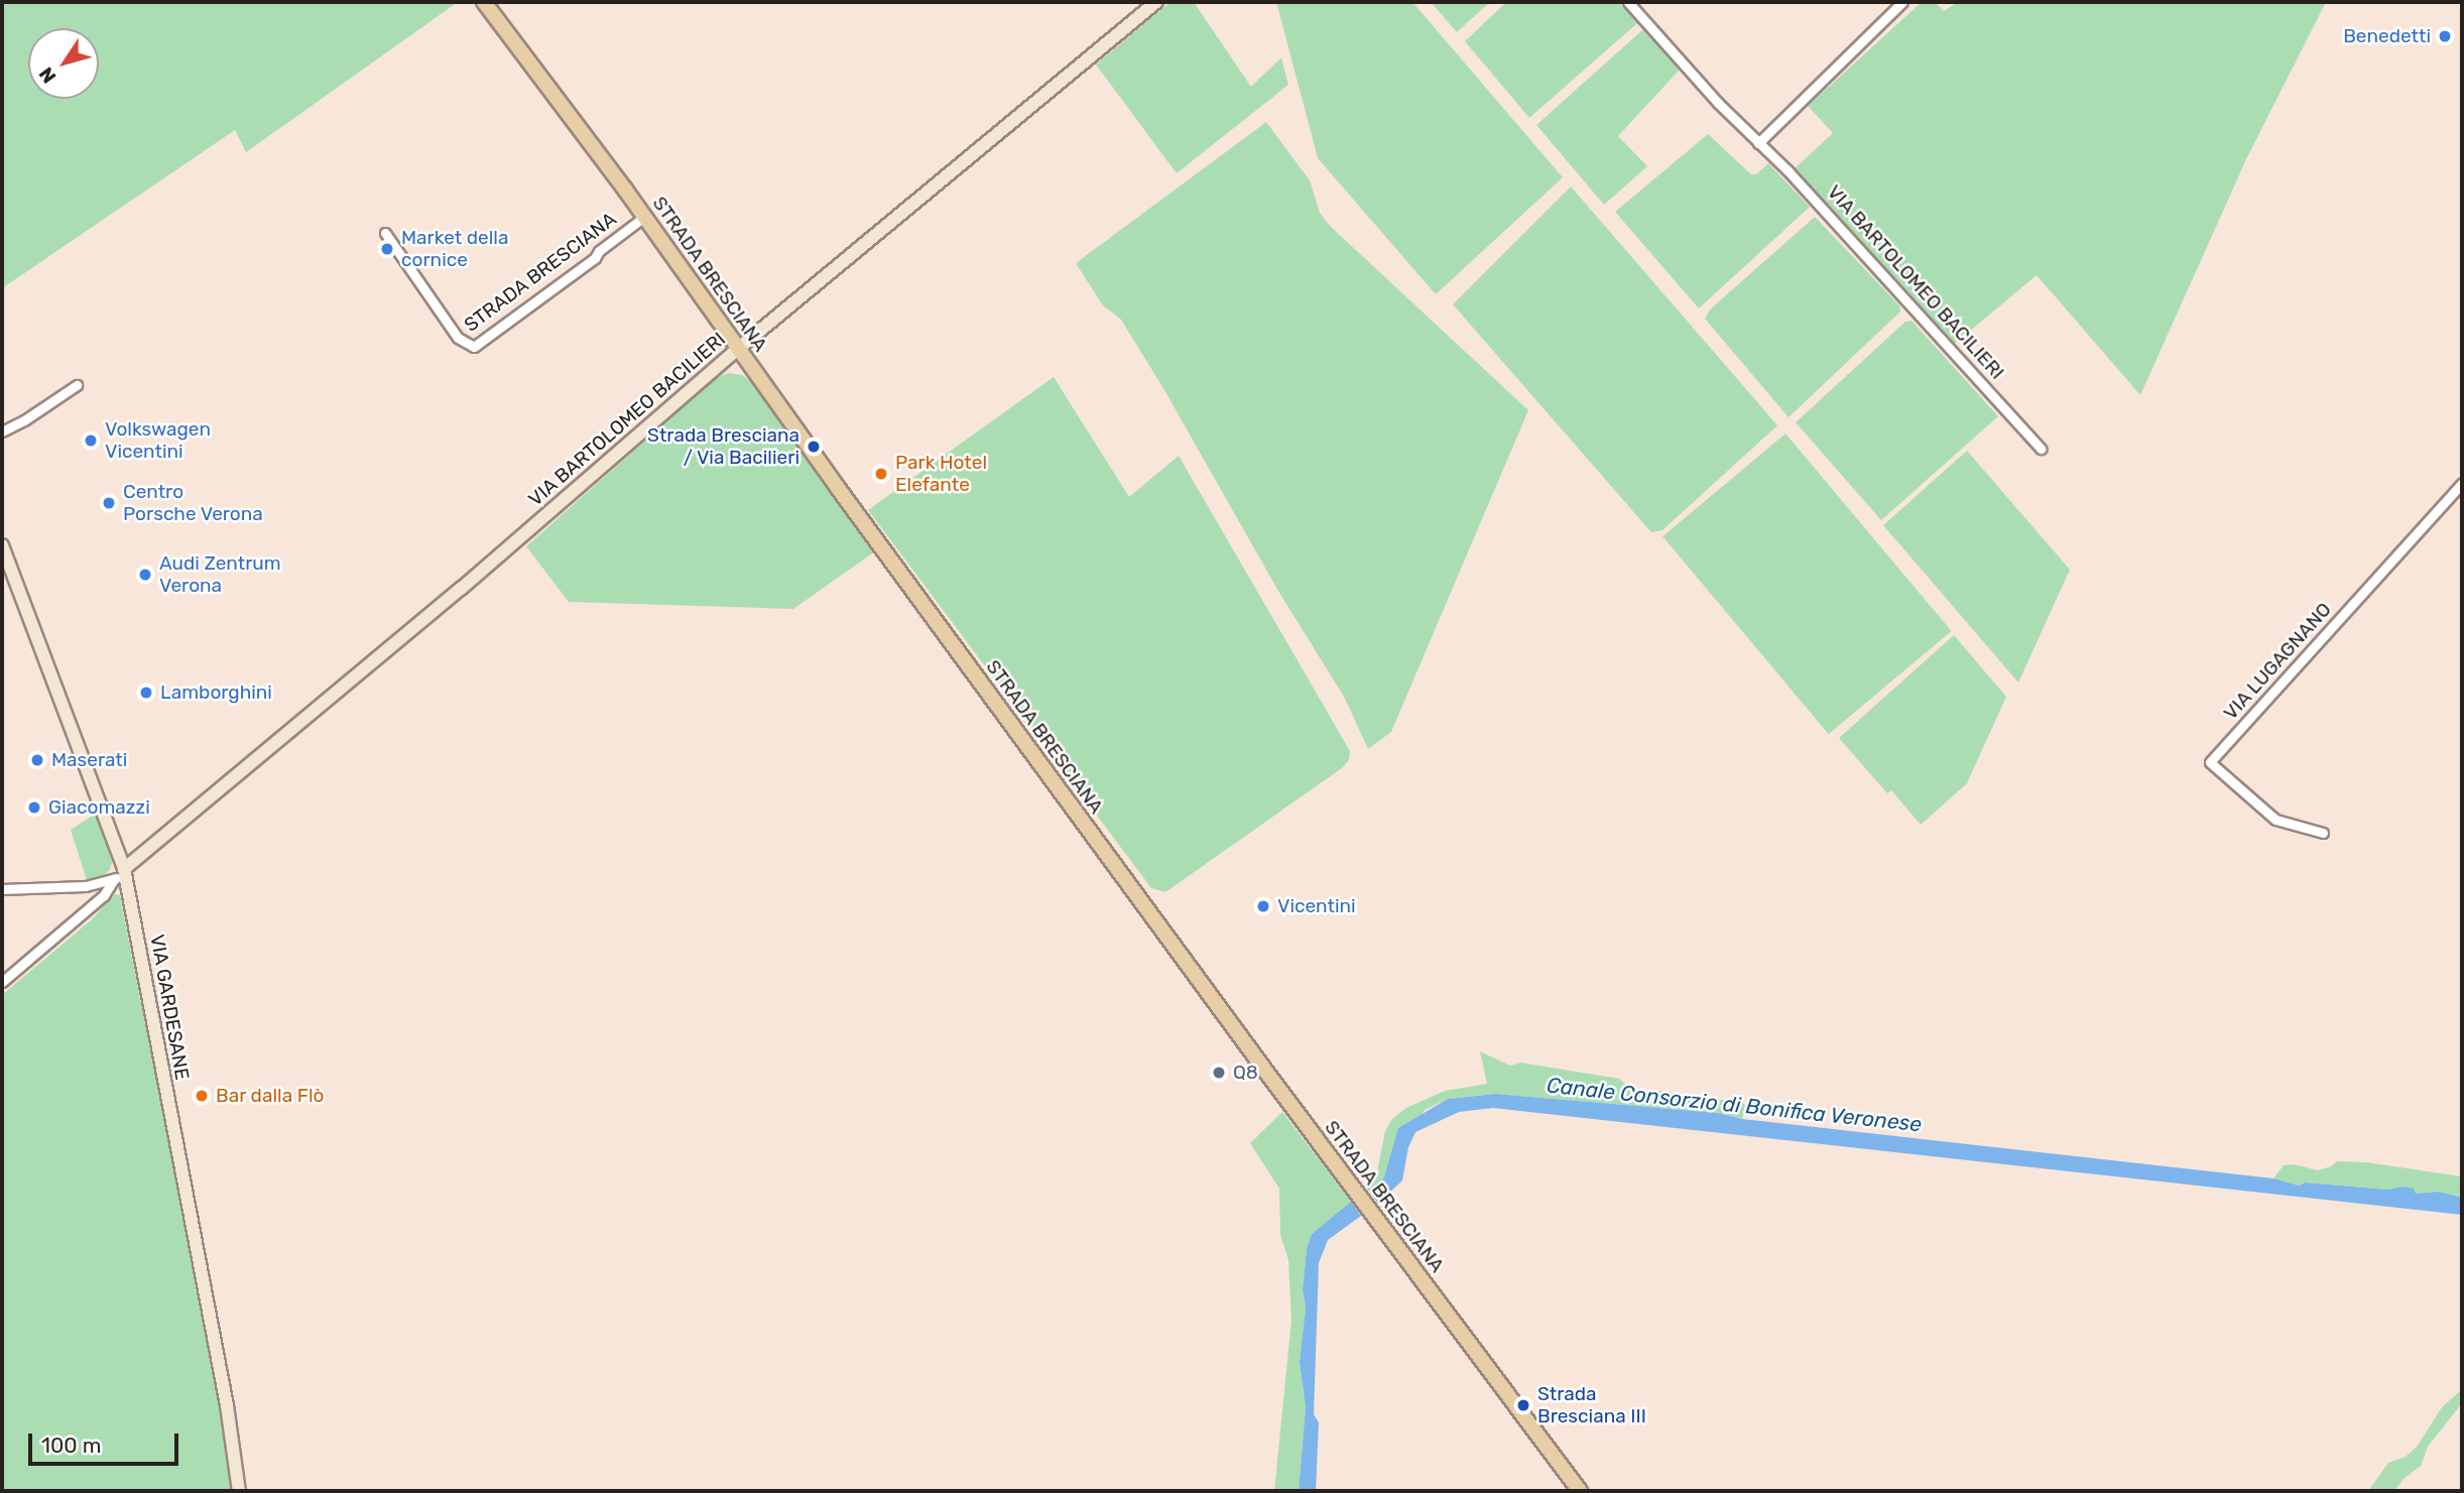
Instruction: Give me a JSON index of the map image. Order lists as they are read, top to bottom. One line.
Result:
{"streets":{"main road":["STRADA BRESCIANA"],"street":["VIA BARTOLOMEO BACILIERI","VIA LUGAGNANO","VIA GARDESANE"]},"crossings":[["STRADA BRESCIANA","VIA BARTOLOMEO BACILIERI"],["VIA BARTOLOMEO BACILIERI","VIA GARDESANE"]],"water":["Canale Consorzio di Bonifica Veronese"],"places":["Benedetti","Market della cornice","Volkswagen Vicentini","Strada Bresciana / Via Bacilieri","Park Hotel Elefante","Centro Porsche Verona","Audi Zentrum Verona","Lamborghini","Maserati","Giacomazzi","Vicentini","Q8","Bar dalla Flò","Strada Bresciana III"],"scale_bar":"100 m","north":"bottom left"}
